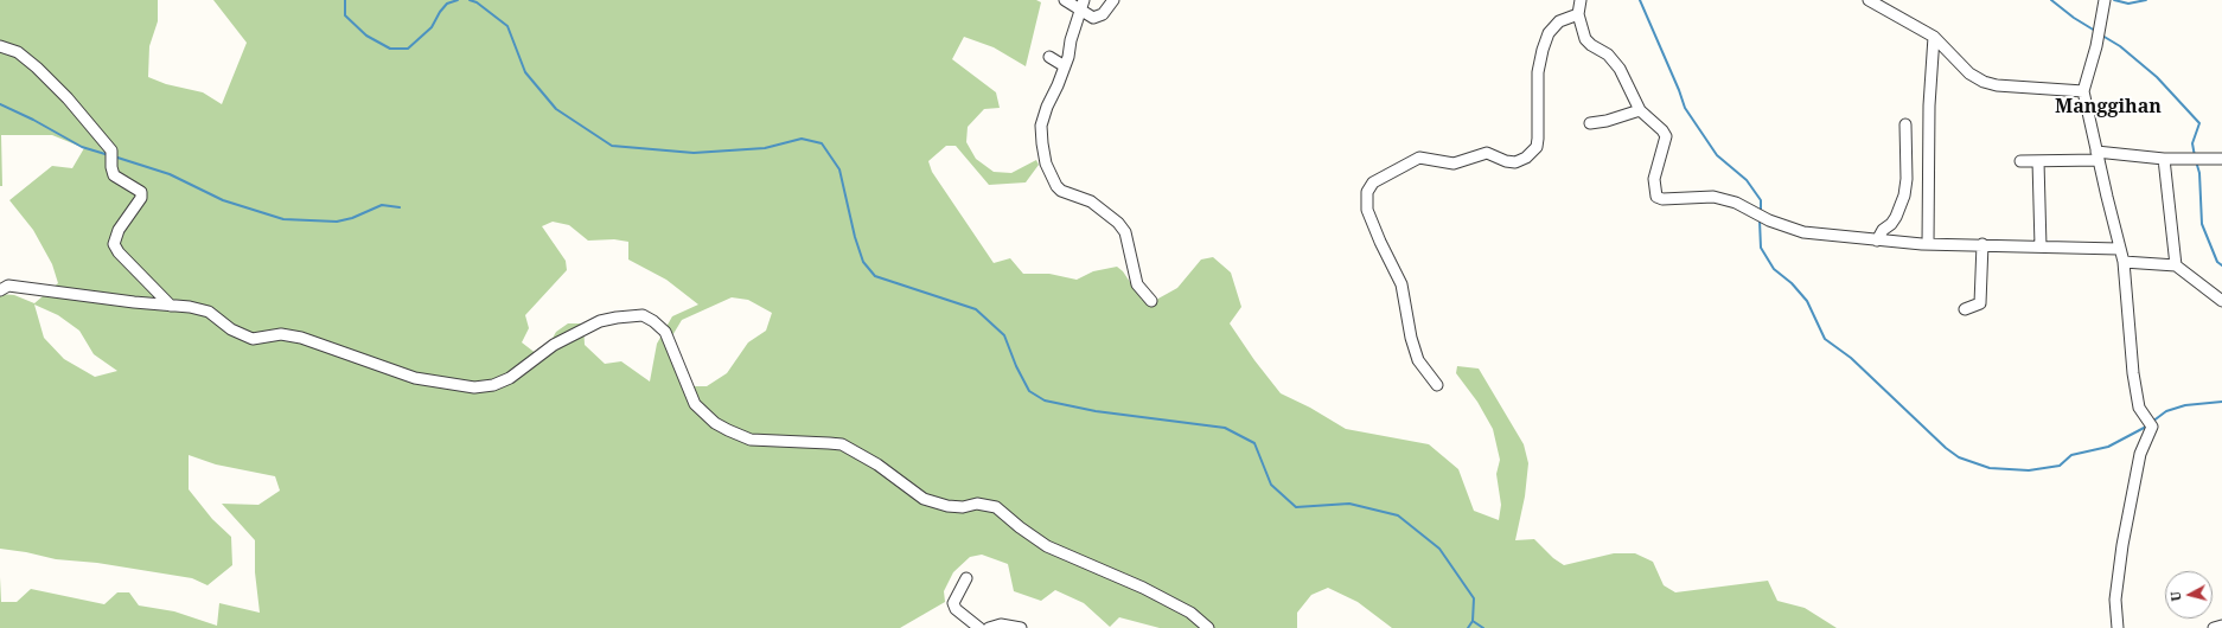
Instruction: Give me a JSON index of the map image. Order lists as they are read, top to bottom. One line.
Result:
{"districts":["Manggihan"],"north":"left"}
